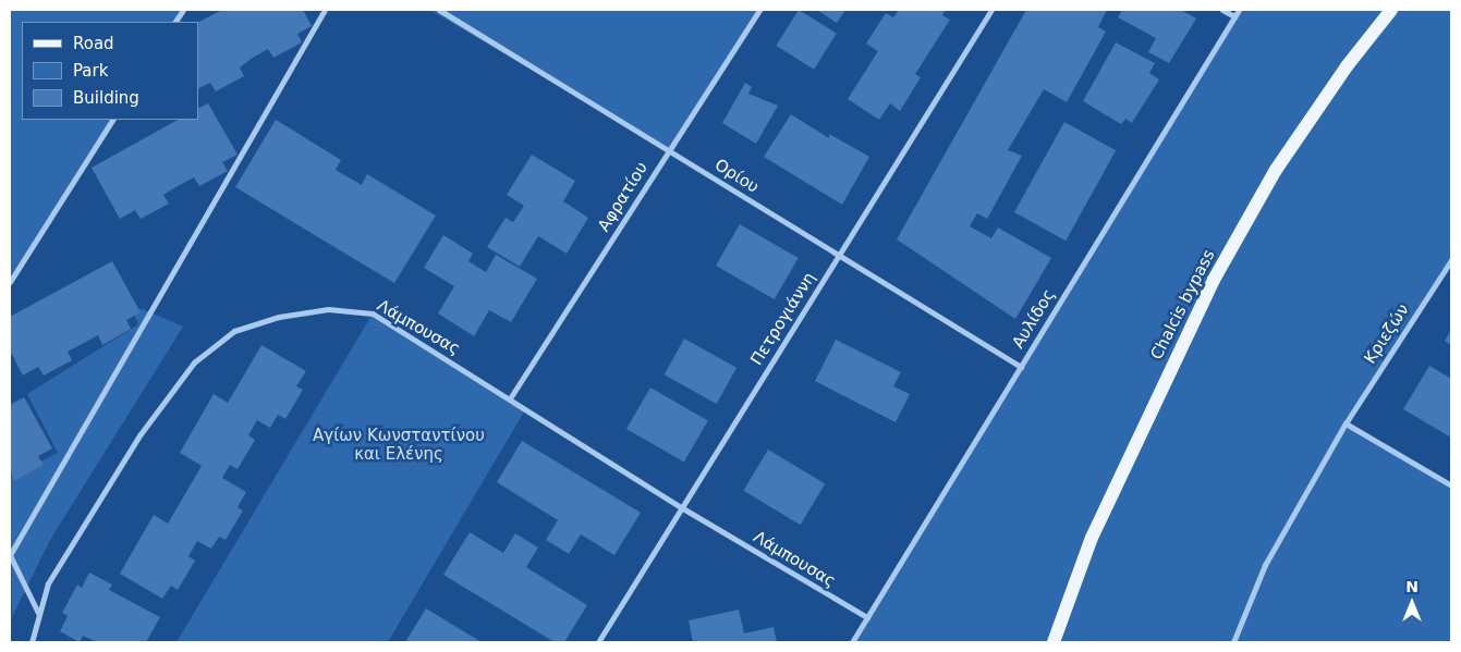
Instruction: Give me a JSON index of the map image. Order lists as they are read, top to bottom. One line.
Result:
{"streets":{"main road":["Chalcis bypass"],"street":["Ορίου","Αφρατίου","Πετρογιάννη","Αυλίδος","Λάμπουσας","Κριεζών"]},"crossings":[["Ορίου","Αφρατίου"],["Ορίου","Πετρογιάννη"],["Ορίου","Αυλίδος"],["Αφρατίου","Λάμπουσας"],["Πετρογιάννη","Λάμπουσας"],["Αυλίδος","Λάμπουσας"]],"parks":["Αγίων Κωνσταντίνου και Ελένης"],"legend":["Road","Park","Building"],"north":"top"}
